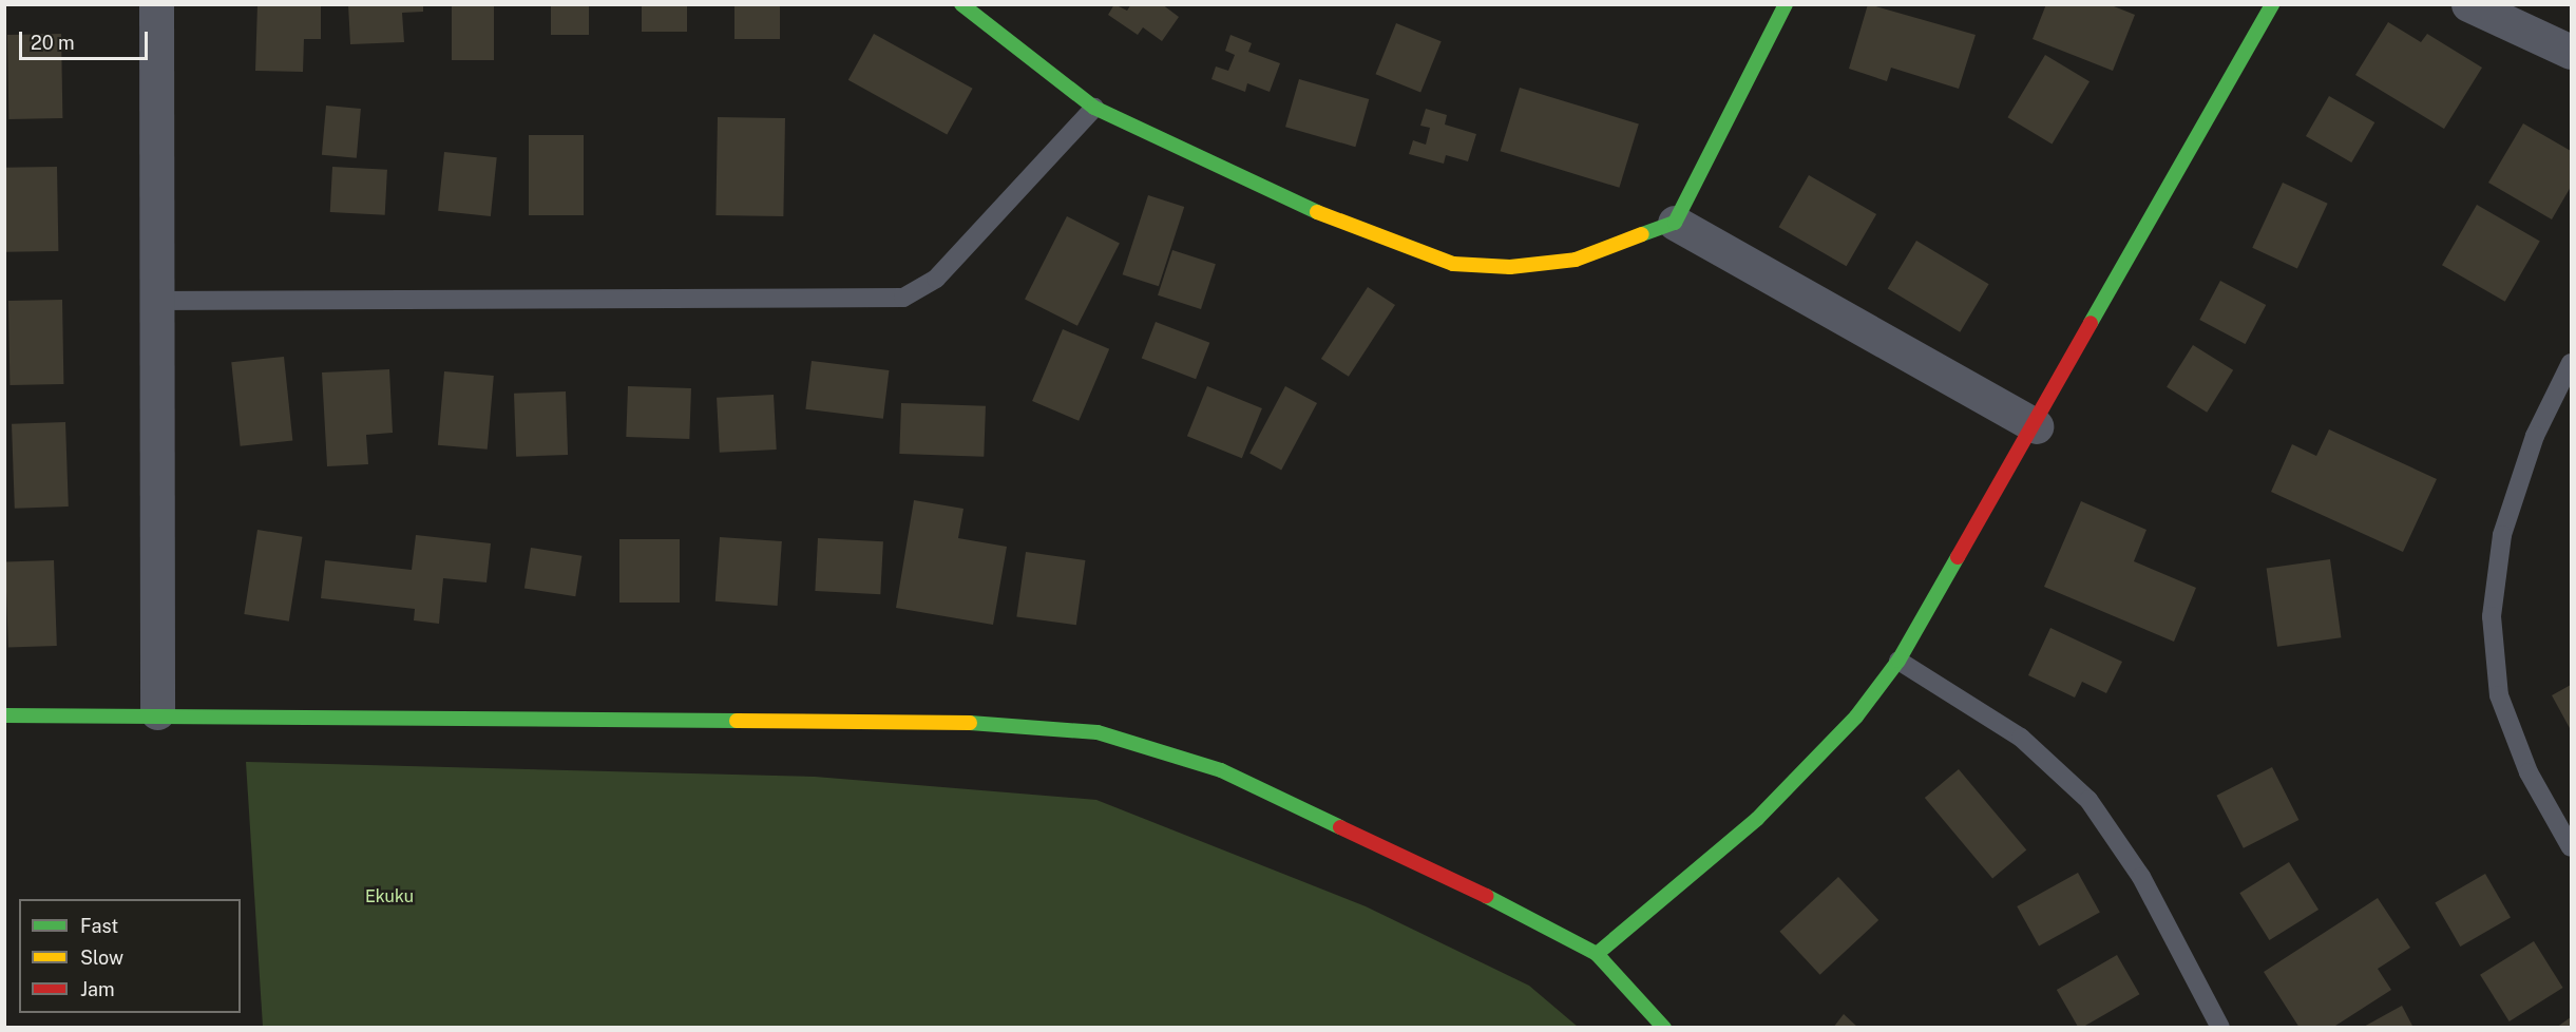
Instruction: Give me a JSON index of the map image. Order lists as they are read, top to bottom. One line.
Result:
{"parks":["Ekuku"],"legend":["Fast","Slow","Jam"],"scale_bar":"20 m"}
